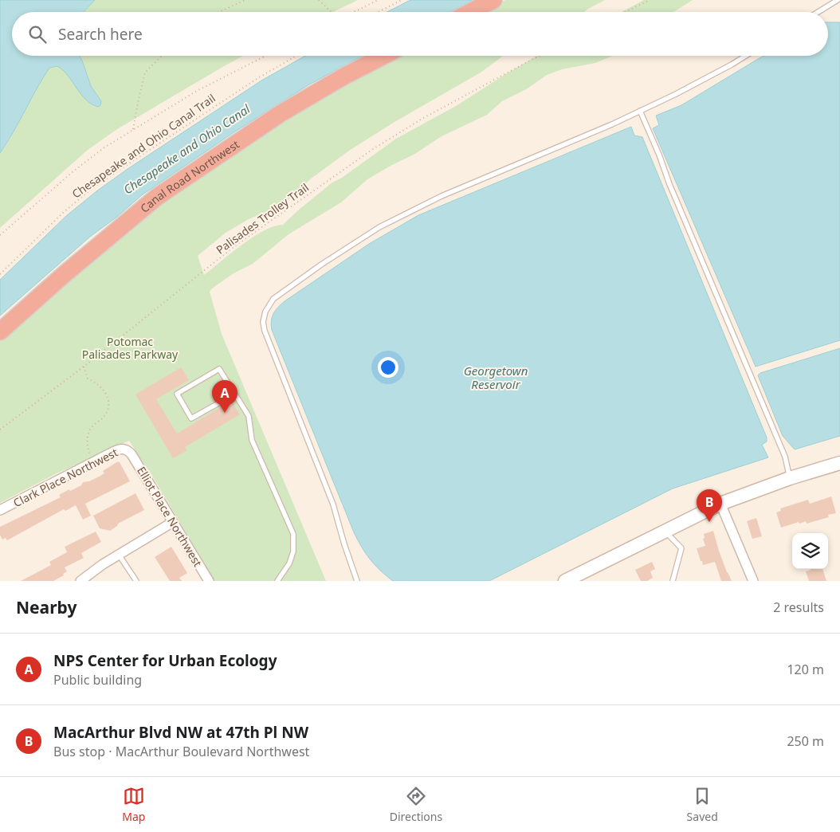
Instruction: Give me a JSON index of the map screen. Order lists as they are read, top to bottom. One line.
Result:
{"streets":{"highway":["Canal Road Northwest"],"street":["Clark Place Northwest","Elliot Place Northwest"],"path":["Chesapeake and Ohio Canal Trail","Palisades Trolley Trail"]},"crossings":[["Clark Place Northwest","Elliot Place Northwest"]],"water":["Chesapeake and Ohio Canal","Georgetown Reservoir"],"parks":["Potomac Palisades Parkway"],"page":{"search":"Search here","pins":["A","B"],"heading":["Nearby","2 results"],"list":[{"mark":"A","name":"NPS Center for Urban Ecology","note":"Public building","value":"120 m"},{"mark":"B","name":"MacArthur Blvd NW at 47th Pl NW","note":"Bus stop · MacArthur Boulevard Northwest","value":"250 m"}],"nav":["Map","Directions","Saved"]}}
